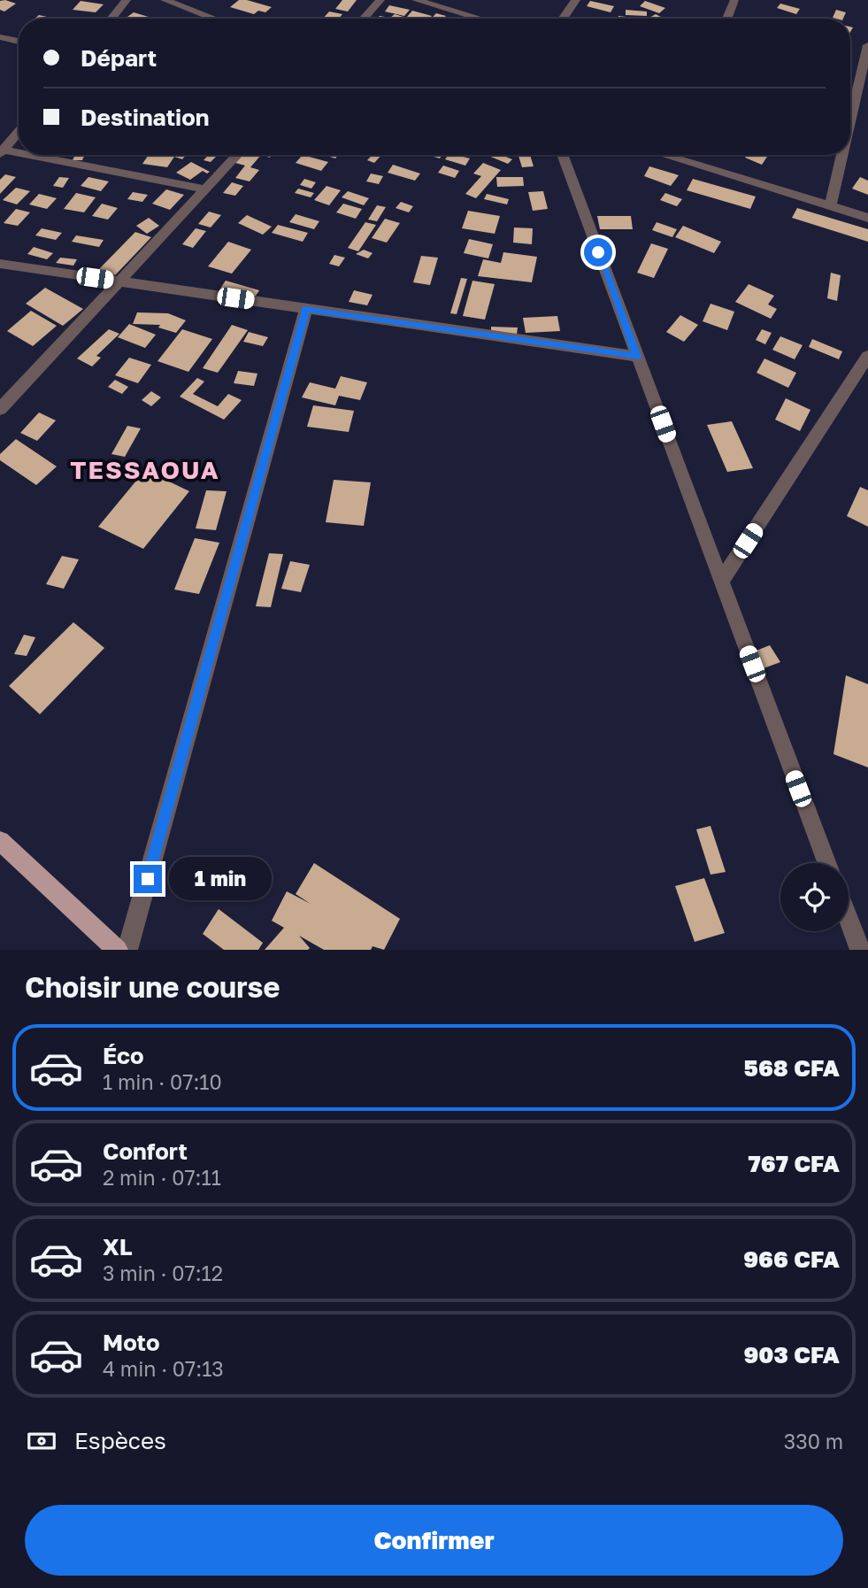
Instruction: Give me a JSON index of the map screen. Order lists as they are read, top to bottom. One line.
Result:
{"districts":["TESSAOUA"],"page":{"banner":["Départ","Destination"],"bubble":"1 min","heading":"Choisir une course","list":[{"name":"Éco","note":"1 min · 07:10","value":"568 CFA"},{"name":"Confort","note":"2 min · 07:11","value":"767 CFA"},{"name":"XL","note":"3 min · 07:12","value":"966 CFA"},{"name":"Moto","note":"4 min · 07:13","value":"903 CFA"}],"pay":["Espèces","330 m"],"buttons":"Confirmer"}}
